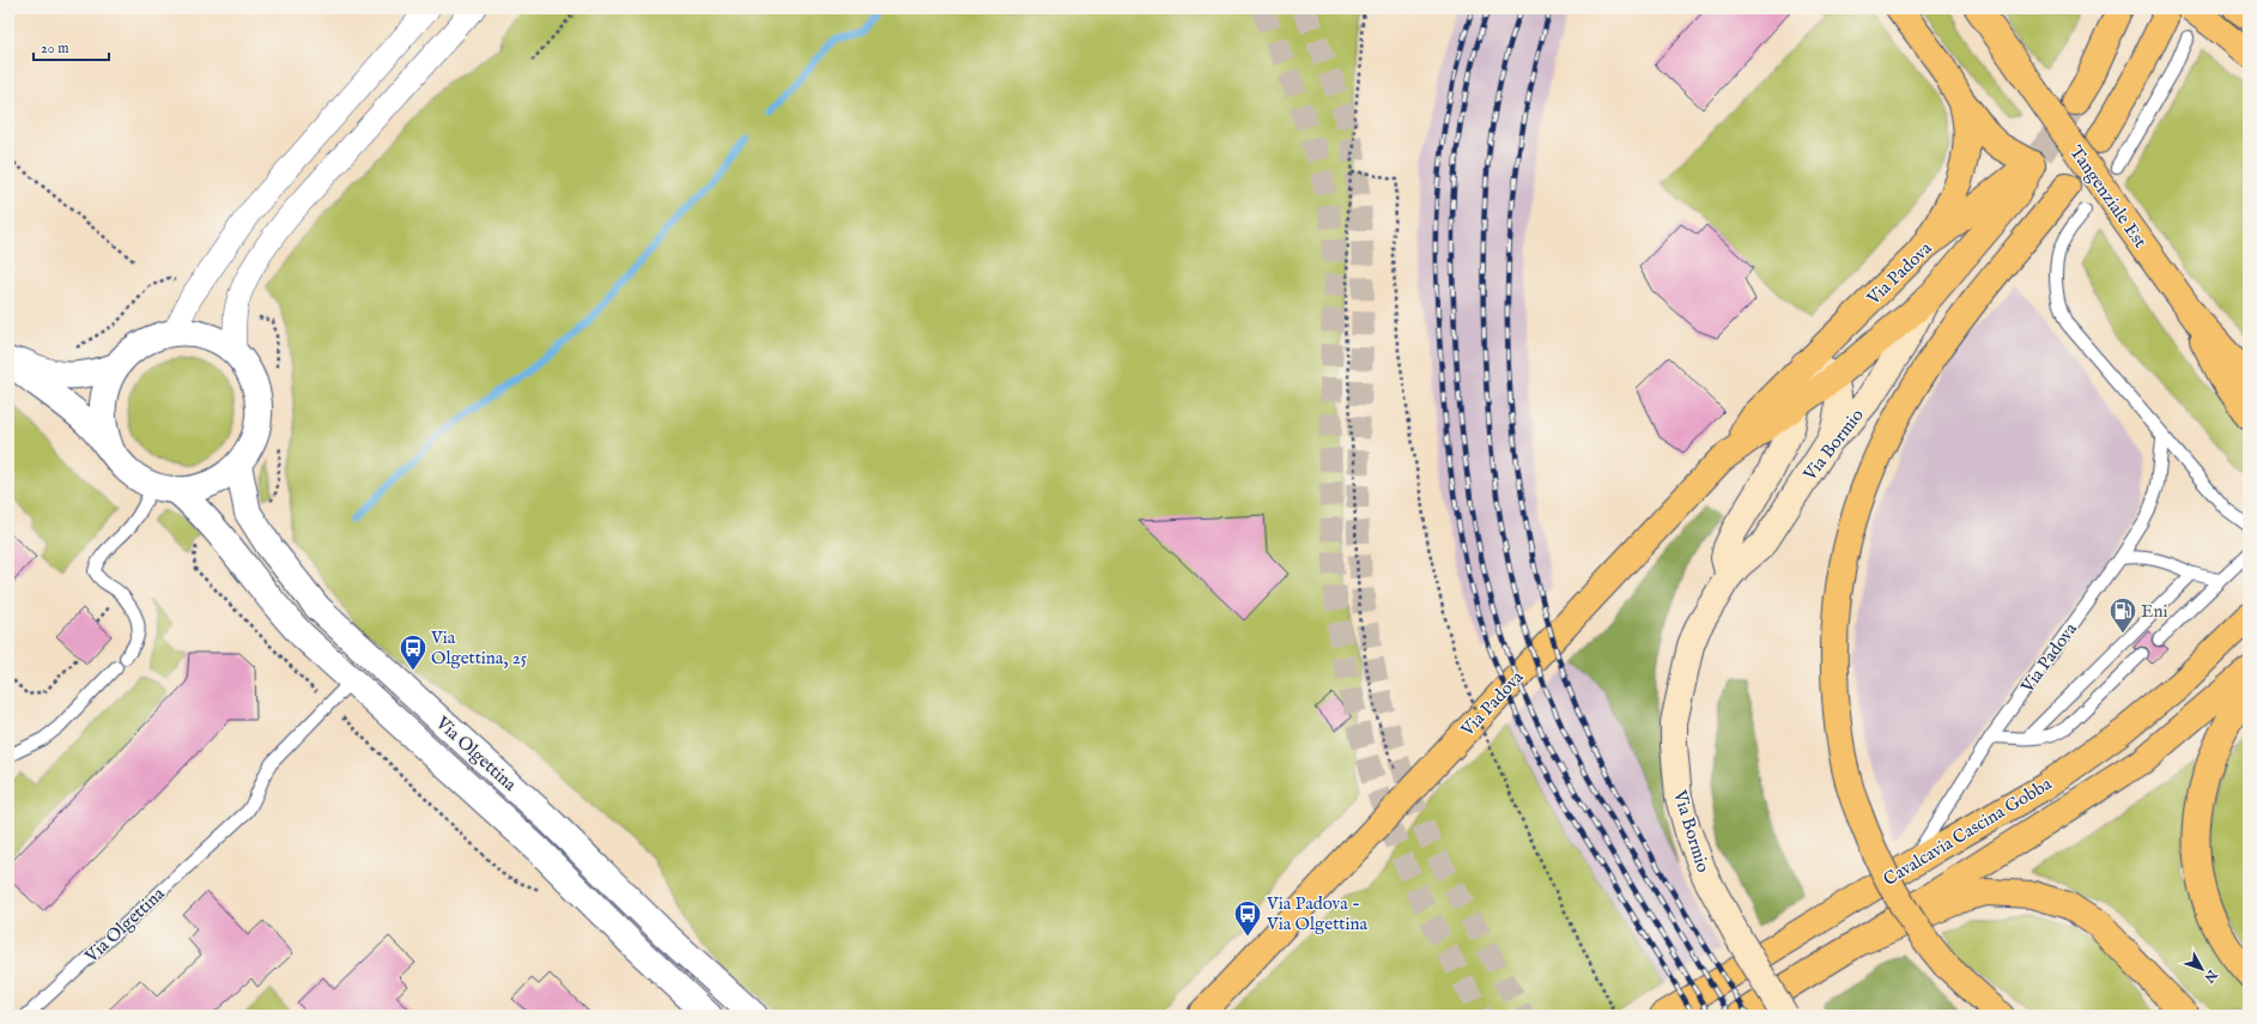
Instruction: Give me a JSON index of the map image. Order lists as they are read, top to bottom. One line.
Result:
{"streets":{"main road":["Tangenziale Est","Via Padova","Via Bormio","Cavalcavia Cascina Gobba"],"street":["Via Olgettina"]},"crossings":[["Via Padova","Via Bormio"],["Via Padova","Cavalcavia Cascina Gobba"]],"places":{"fuel station":["Eni"],"bus stop":["Via Olgettina, 25","Via Padova - Via Olgettina"]},"scale_bar":"20 m","north":"bottom right"}
